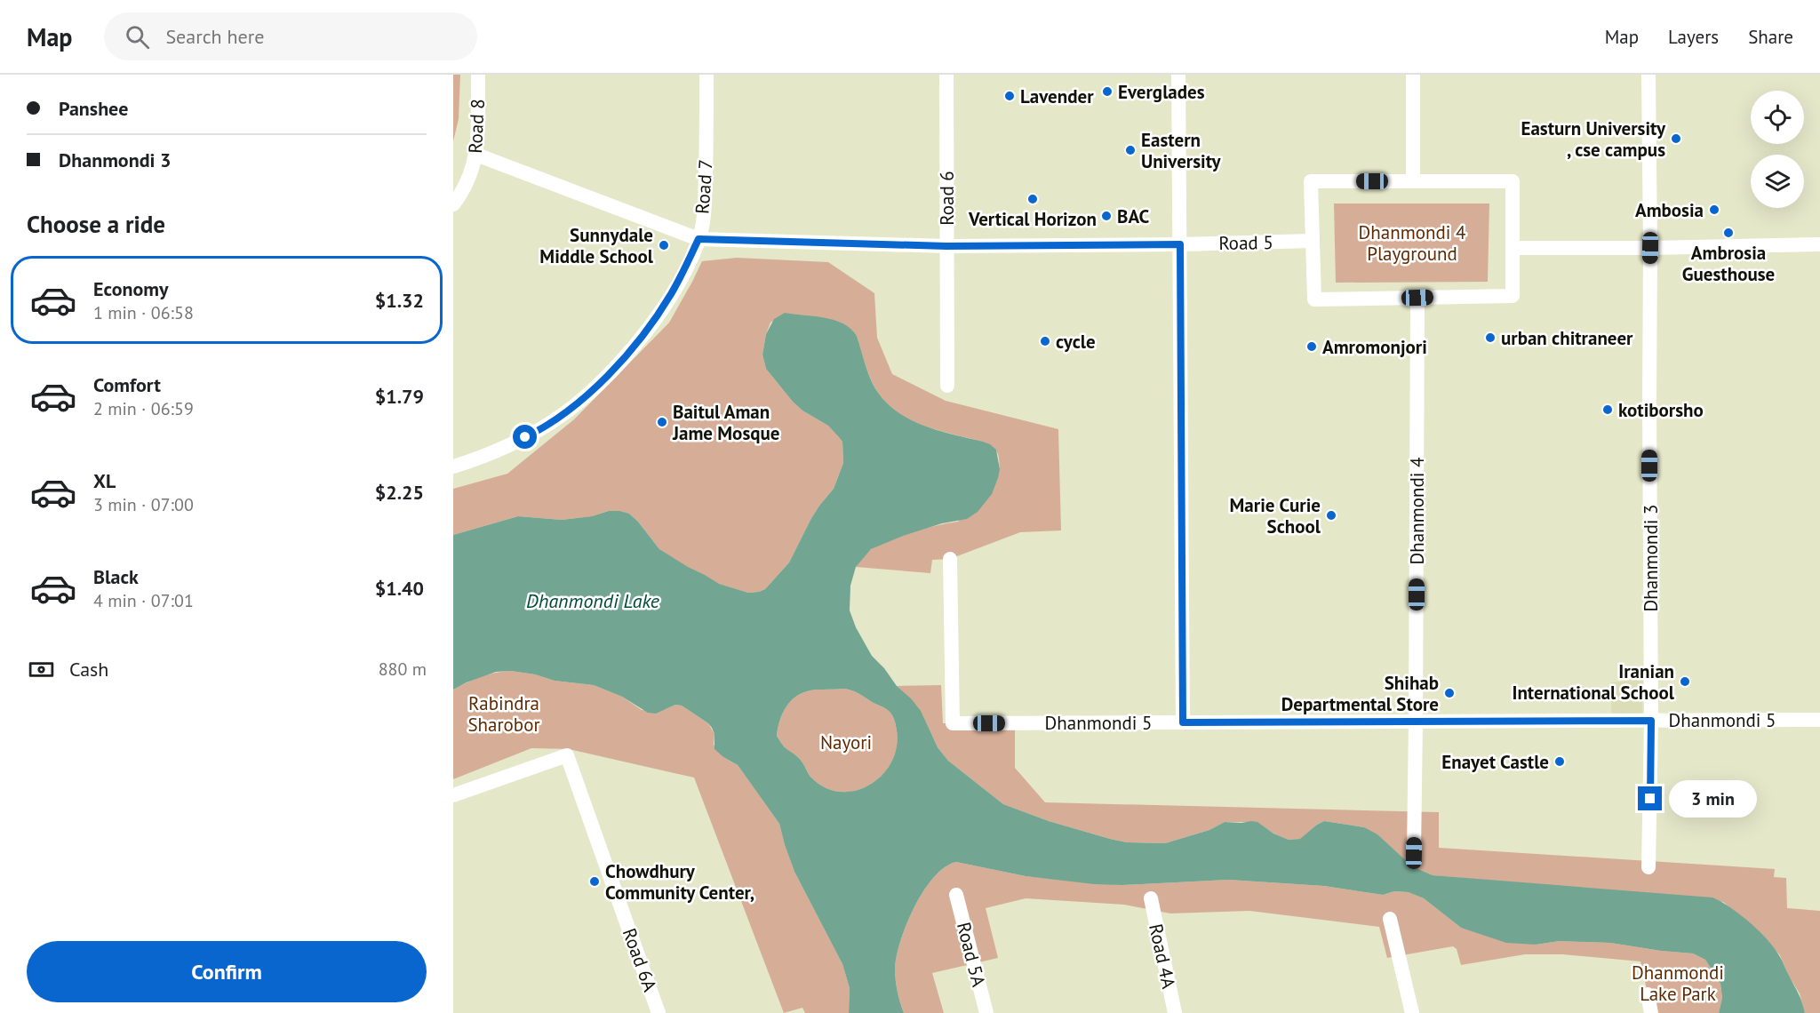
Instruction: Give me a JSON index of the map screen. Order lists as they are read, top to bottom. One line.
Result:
{"streets":{"street":["Road 8","Road 7","Road 6","Road 5","Dhanmondi 4","Dhanmondi 3","Dhanmondi 5","Road 5A","Road 4A","Road 6A"]},"crossings":[["Road 8","Road 5"],["Road 7","Road 5"],["Road 6","Road 5"],["Dhanmondi 4","Dhanmondi 5"],["Dhanmondi 3","Dhanmondi 5"]],"water":["Dhanmondi Lake"],"parks":["Dhanmondi 4 Playground","Rabindra Sharobor","Nayori","Dhanmondi Lake Park"],"places":["Everglades","Lavender","Easturn University , cse campus","Eastern University","Vertical Horizon","Ambosia","BAC","Ambrosia Guesthouse","Sunnydale Middle School","urban chitraneer","cycle","Amromonjori","kotiborsho","Baitul Aman Jame Mosque","Marie Curie School","Iranian International School","Shihab Departmental Store","Enayet Castle","Chowdhury Community Center,"],"page":{"header":"Map","search":"Search here","nav":["Map","Layers","Share"],"banner":["Panshee","Dhanmondi 3"],"heading":"Choose a ride","list":[{"name":"Economy","note":"1 min · 06:58","value":"$1.32"},{"name":"Comfort","note":"2 min · 06:59","value":"$1.79"},{"name":"XL","note":"3 min · 07:00","value":"$2.25"},{"name":"Black","note":"4 min · 07:01","value":"$1.40"}],"pay":["Cash","880 m"],"bubble":"3 min","buttons":"Confirm"}}
